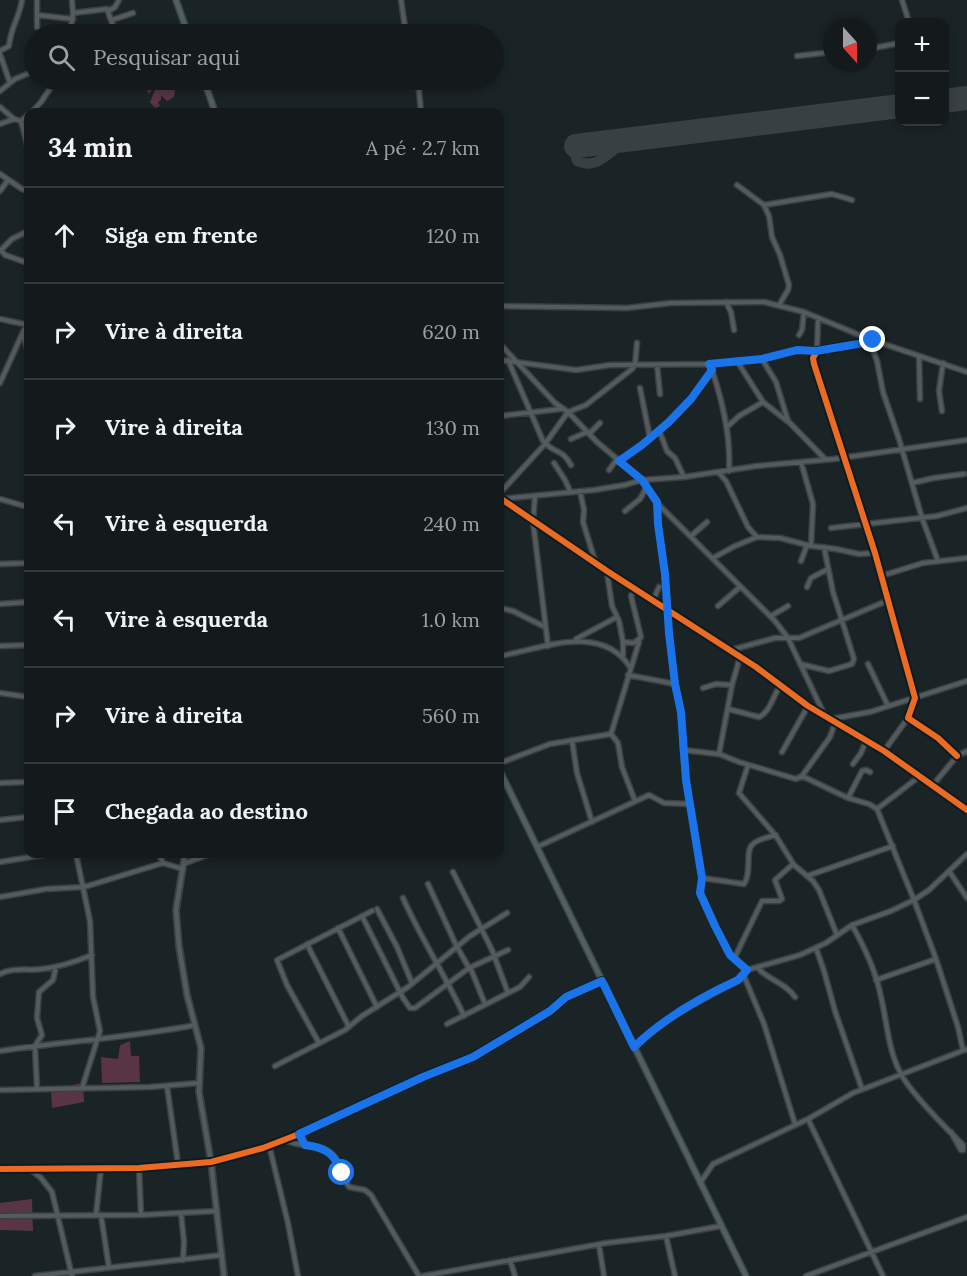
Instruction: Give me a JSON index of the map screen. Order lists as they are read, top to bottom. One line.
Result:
{"north":"bottom","page":{"map_buttons":["+","−"],"search":"Pesquisar aqui","heading":["34 min","A pé · 2.7 km"],"list":[["Siga em frente","120 m"],["Vire à direita","620 m"],["Vire à direita","130 m"],["Vire à esquerda","240 m"],["Vire à esquerda","1.0 km"],["Vire à direita","560 m"],"Chegada ao destino"]}}
